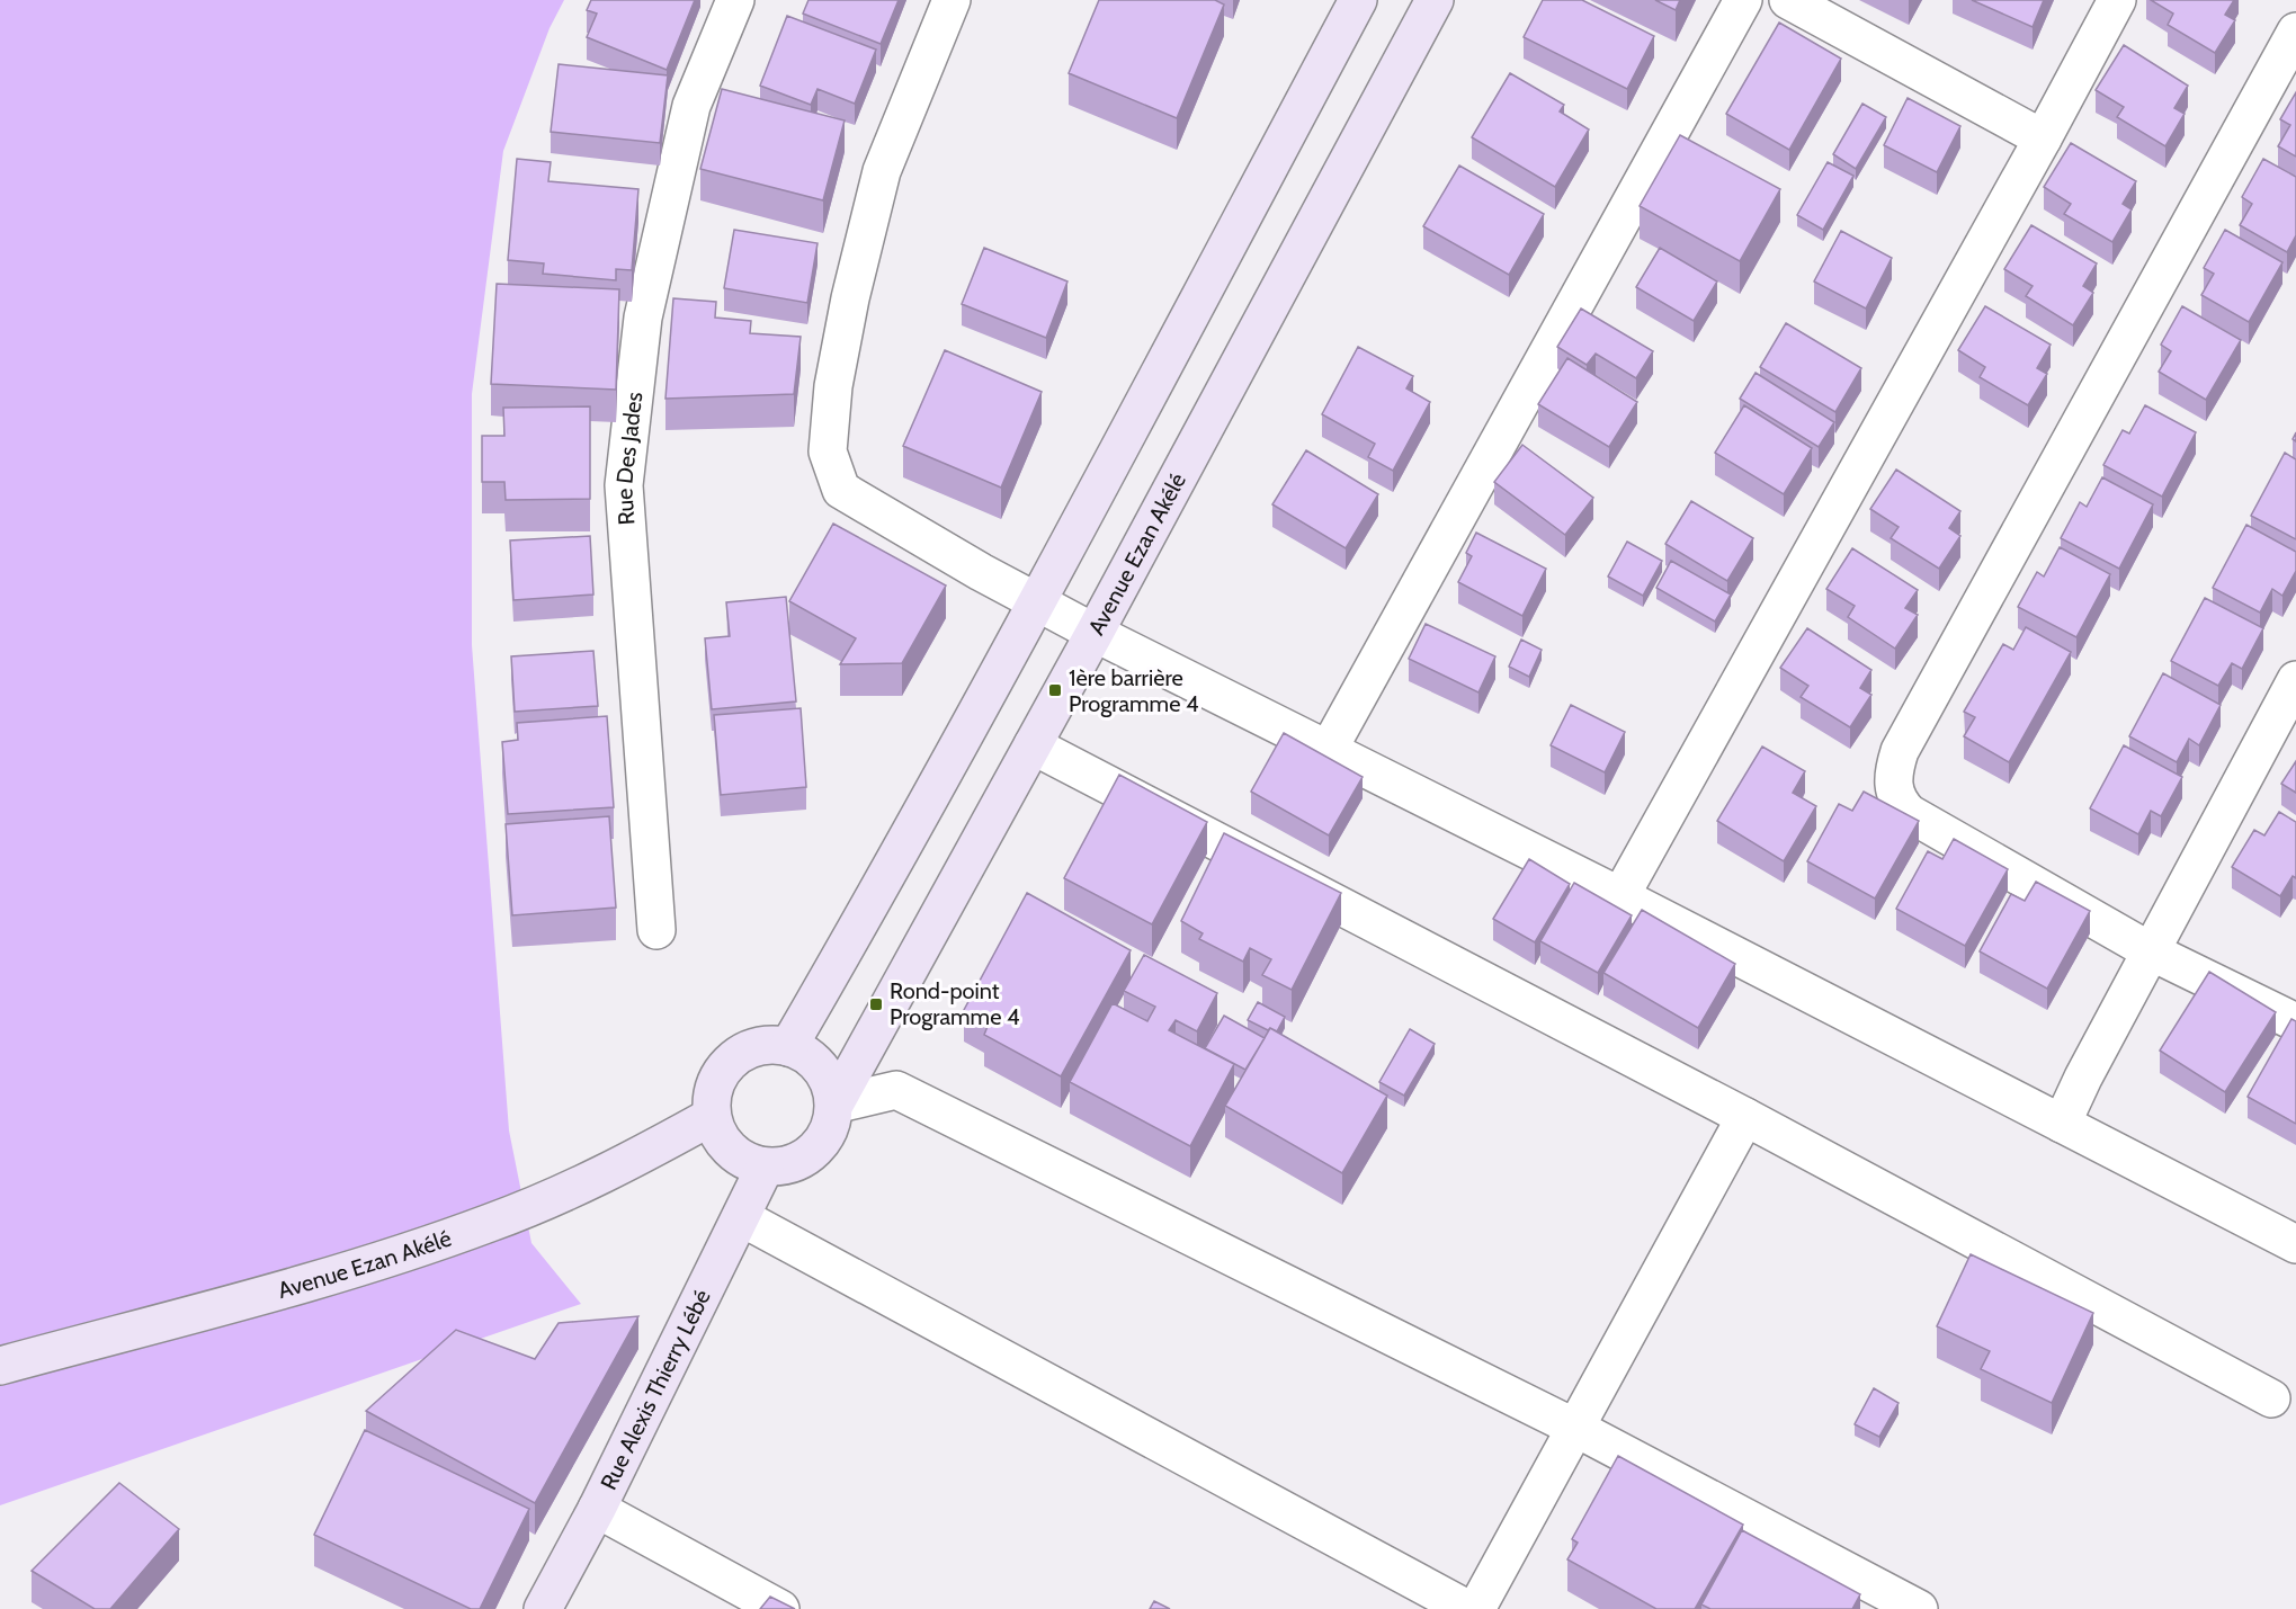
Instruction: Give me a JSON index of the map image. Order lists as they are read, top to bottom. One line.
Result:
{"streets":{"main road":["Avenue Ezan Akélé","Rue Alexis Thierry Lébé"],"street":["Rue Des Jades"]},"crossings":[["Avenue Ezan Akélé","Rue Alexis Thierry Lébé"]],"places":{"transit":["1ère barrière Programme 4","Rond-point Programme 4"]}}
